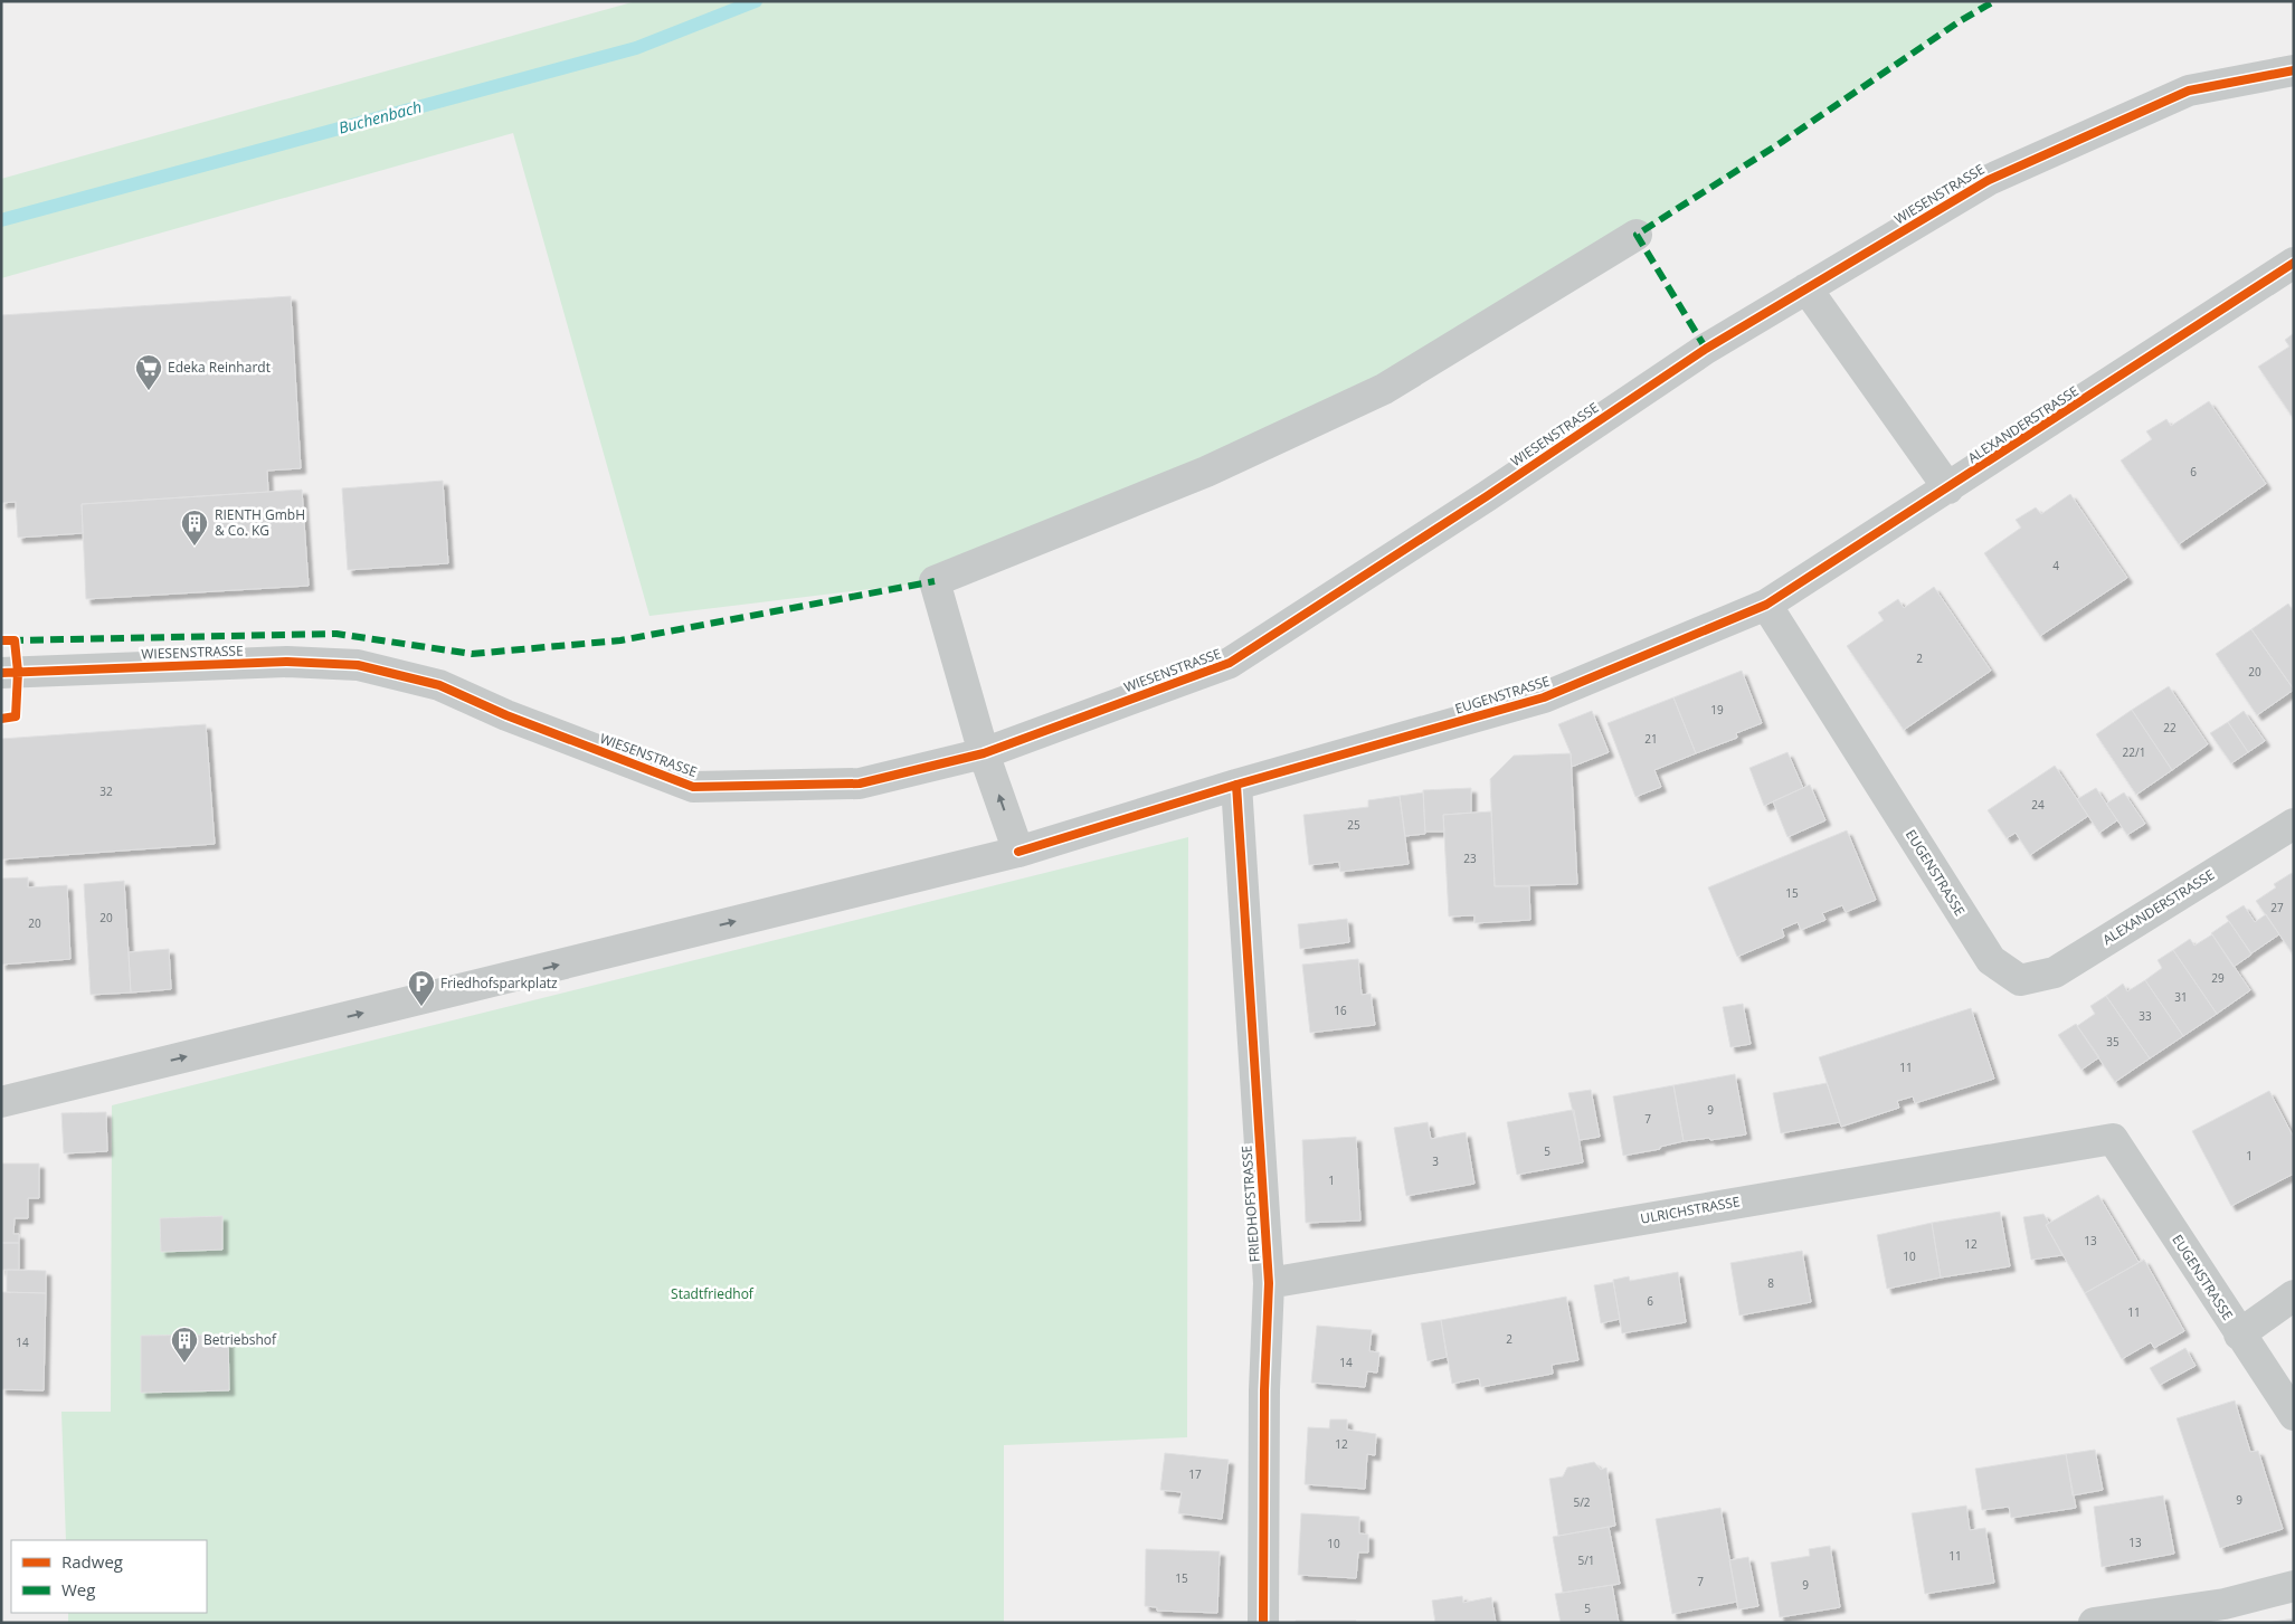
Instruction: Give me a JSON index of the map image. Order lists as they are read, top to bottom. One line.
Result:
{"streets":{"street":["WIESENSTRASSE","ALEXANDERSTRASSE","EUGENSTRASSE","FRIEDHOFSTRASSE","ULRICHSTRASSE"]},"crossings":[["ALEXANDERSTRASSE","EUGENSTRASSE"],["EUGENSTRASSE","FRIEDHOFSTRASSE"],["EUGENSTRASSE","ULRICHSTRASSE"],["FRIEDHOFSTRASSE","ULRICHSTRASSE"]],"one_way":["EUGENSTRASSE"],"water":["Buchenbach"],"parks":["Stadtfriedhof"],"places":{"supermarket":["Edeka Reinhardt"],"building":["RIENTH GmbH & Co. KG","Betriebshof"],"parking":["Friedhofsparkplatz"]},"house_numbers":["6","4","2","20","19","22","21","22/1","32","24","25","23","15","27","20","20","29","31","16","33","35","11","9","7","5","1","3","1","13","12","10","8","6","11","2","14","14","12","17","9","5/2","13","10","11","5/1","15","7","9","5"],"legend":["Radweg","Weg"]}
